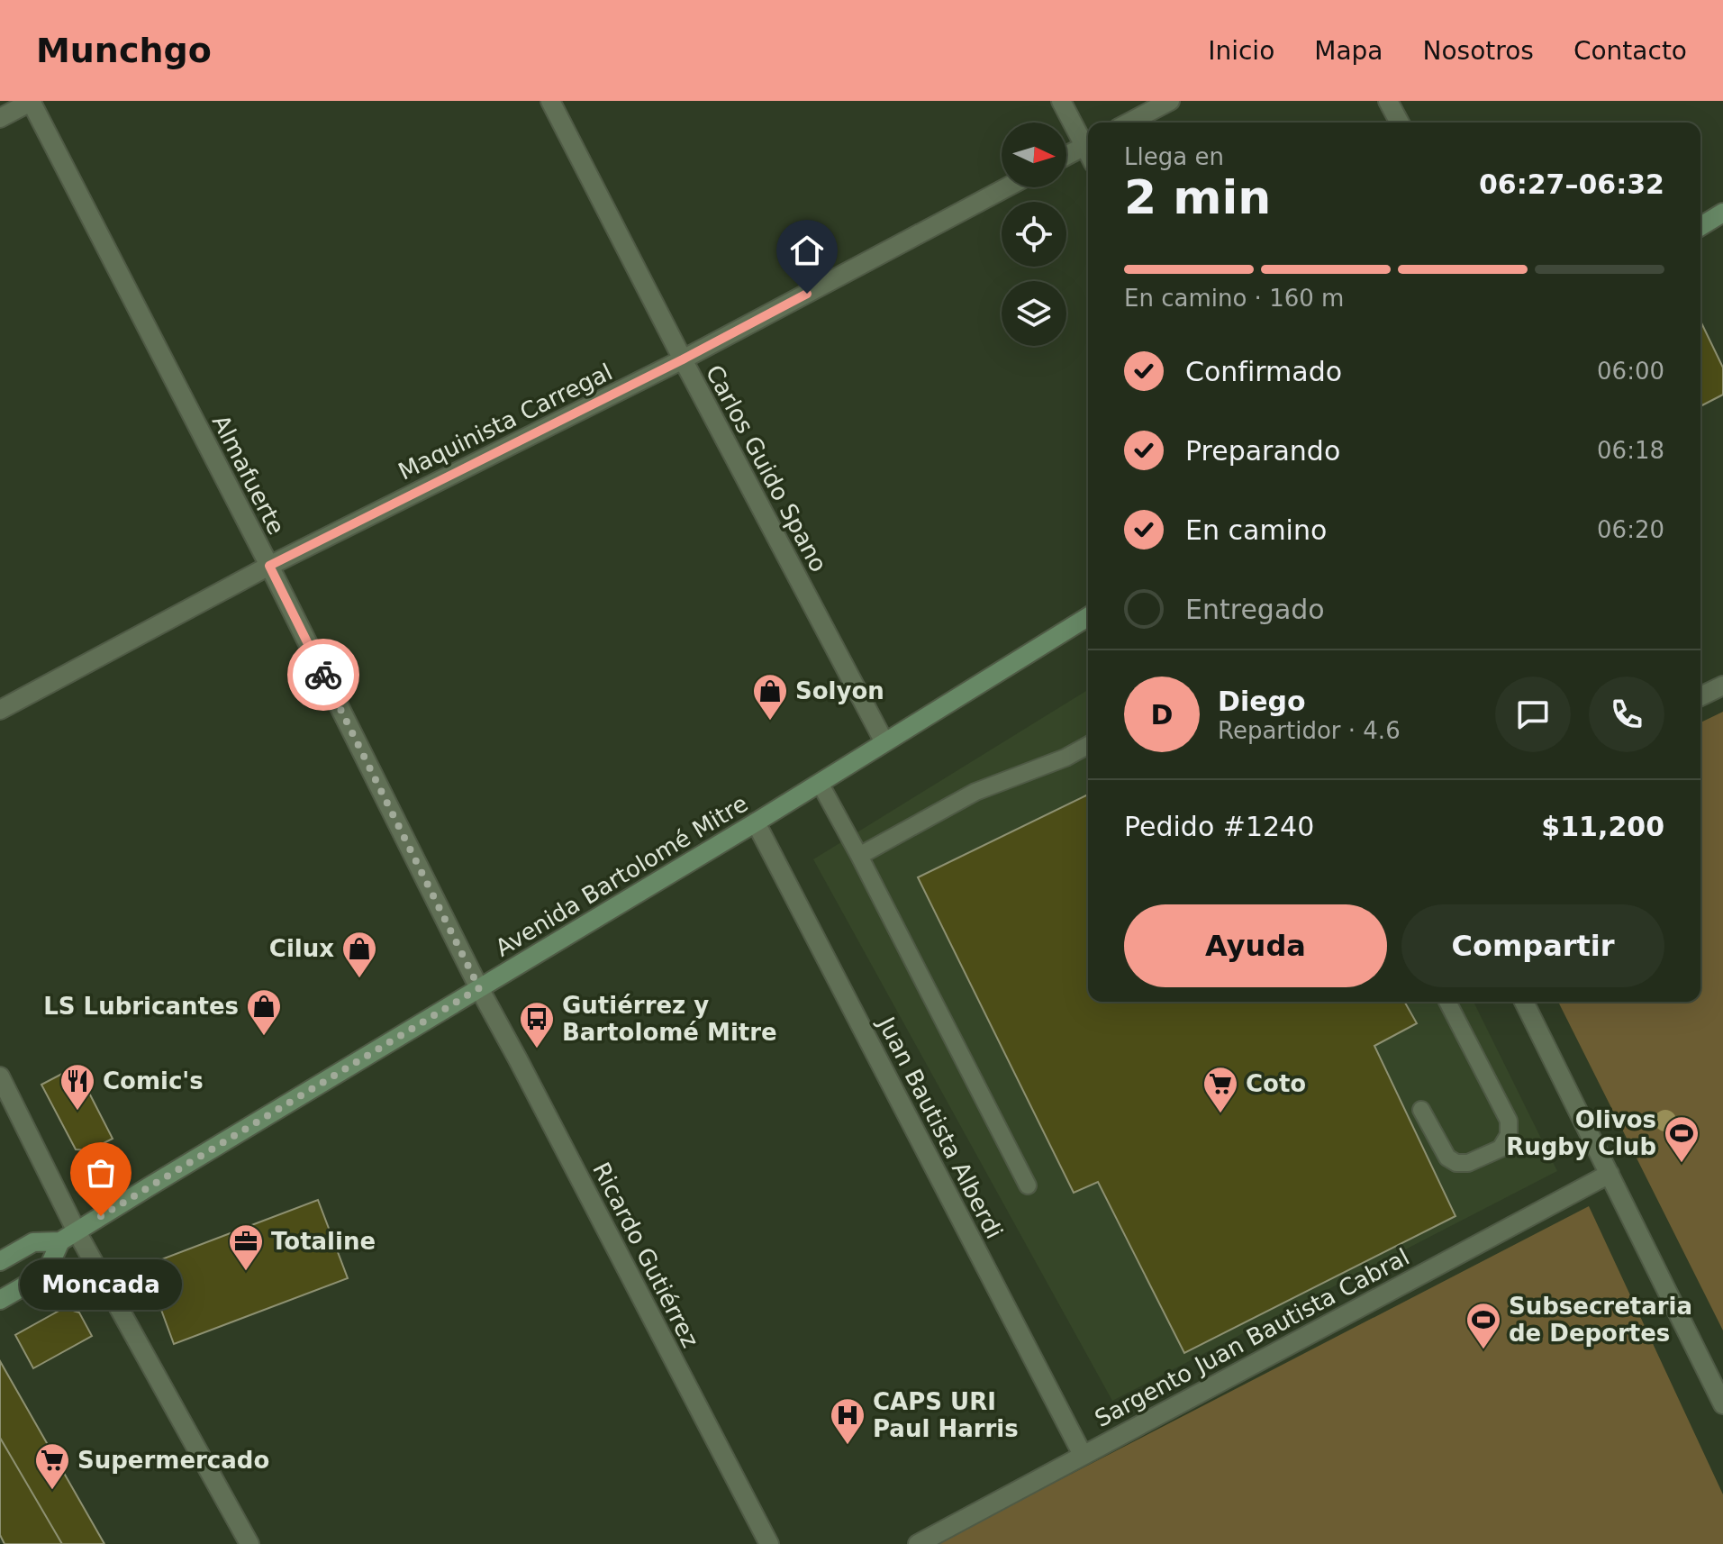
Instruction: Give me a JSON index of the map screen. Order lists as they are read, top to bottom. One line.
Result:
{"streets":{"main road":["Avenida Bartolomé Mitre"],"street":["Maquinista Carregal","Carlos Guido Spano","Almafuerte","Juan Bautista Alberdi","Ricardo Gutiérrez","Sargento Juan Bautista Cabral"]},"crossings":[["Maquinista Carregal","Carlos Guido Spano"],["Maquinista Carregal","Almafuerte"],["Carlos Guido Spano","Avenida Bartolomé Mitre"],["Almafuerte","Avenida Bartolomé Mitre"],["Almafuerte","Ricardo Gutiérrez"],["Avenida Bartolomé Mitre","Juan Bautista Alberdi"],["Avenida Bartolomé Mitre","Ricardo Gutiérrez"],["Juan Bautista Alberdi","Sargento Juan Bautista Cabral"]],"places":{"shop":["Solyon","Cilux","LS Lubricantes"],"bus stop":["Gutiérrez y Bartolomé Mitre"],"restaurant":["Comic's"],"supermarket":["Coto","Supermercado"],"sports":["Olivos Rugby Club","Subsecretaria de Deportes"],"other":["Moncada"],"office":["Totaline"],"hospital":["CAPS URI Paul Harris"]},"north":"right","page":{"header":"Munchgo","nav":["Inicio","Mapa","Nosotros","Contacto"],"heading":["2 min","Llega en","06:27–06:32"],"panel":["Diego","Repartidor · 4.6","Pedido #1240","$11,200"],"bar":"En camino · 160 m","list":[["Confirmado","06:00"],["Preparando","06:18"],["En camino","06:20"],"Entregado"],"round":"D","buttons":["Ayuda","Compartir"],"bubble":"Moncada"}}
